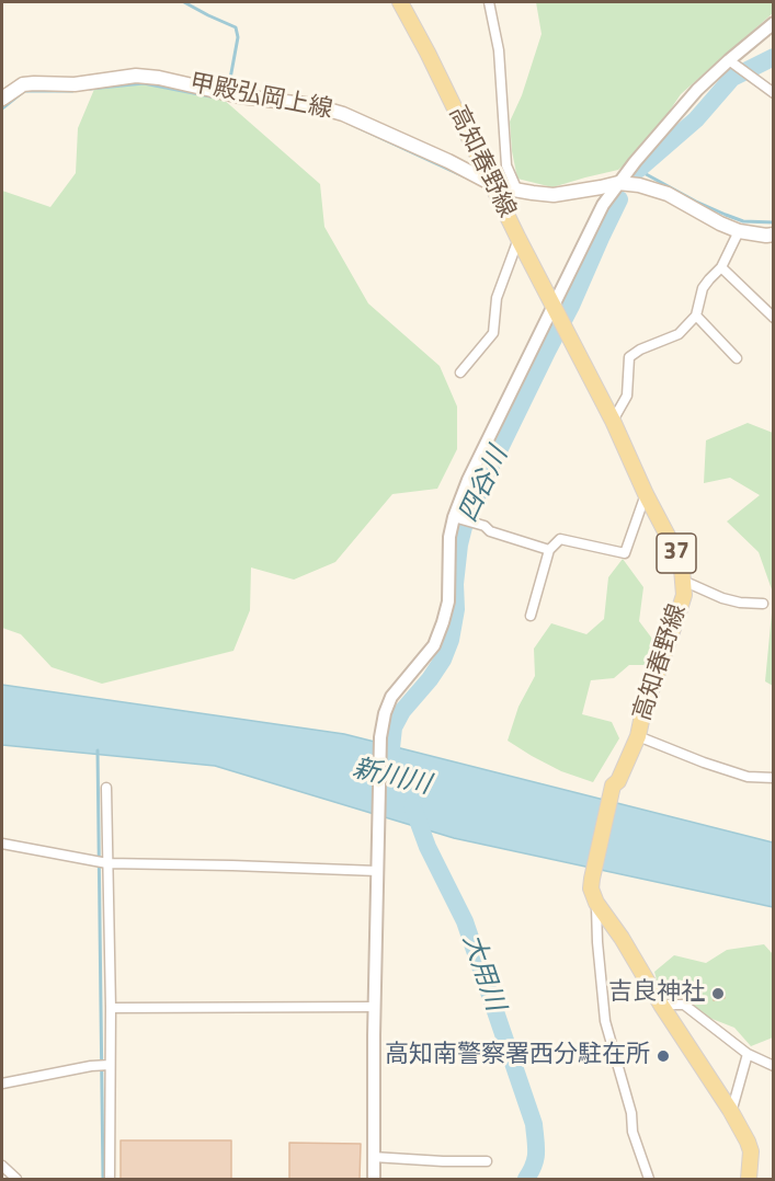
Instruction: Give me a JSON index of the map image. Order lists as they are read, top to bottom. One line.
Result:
{"streets":{"main road":["甲殿弘岡上線","高知春野線","37"]},"crossings":[["甲殿弘岡上線","高知春野線"]],"water":["四谷川","新川川","大用川"],"places":["吉良神社","高知南警察署西分駐在所"]}
